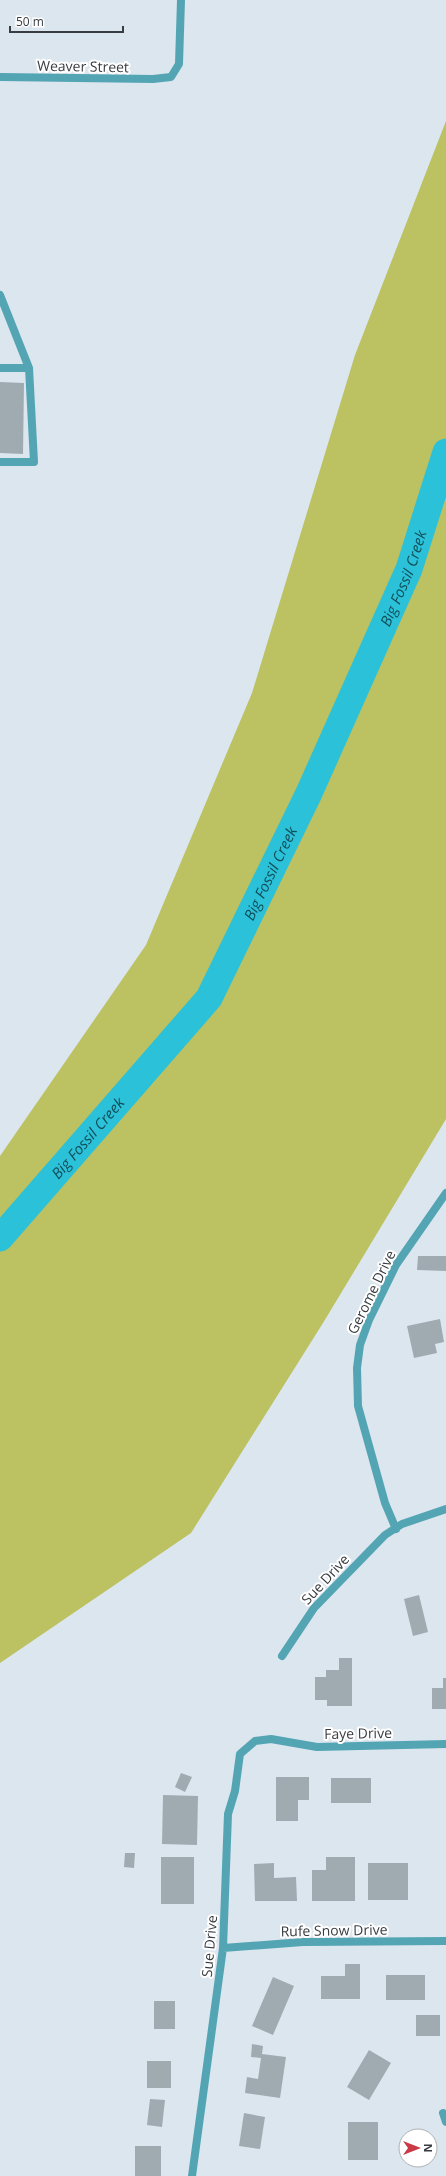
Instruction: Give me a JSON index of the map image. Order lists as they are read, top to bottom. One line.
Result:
{"streets":{"street":["Weaver Street","Gerome Drive","Sue Drive","Faye Drive","Rufe Snow Drive"]},"crossings":[["Gerome Drive","Sue Drive"],["Sue Drive","Faye Drive"],["Sue Drive","Rufe Snow Drive"]],"water":["Big Fossil Creek"],"scale_bar":"50 m","north":"right"}
